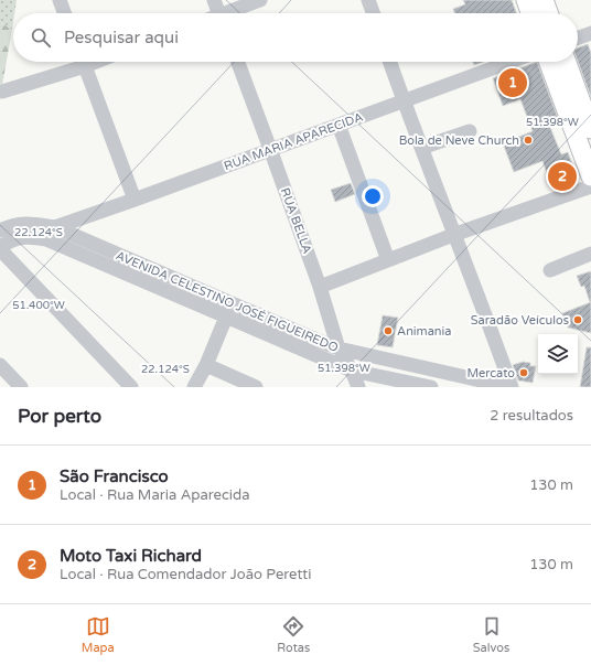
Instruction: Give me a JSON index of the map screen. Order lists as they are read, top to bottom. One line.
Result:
{"streets":{"street":["RUA MARIA APARECIDA","RUA BELLA","AVENIDA CELESTINO JOSÉ FIGUEIREDO"]},"crossings":[["RUA MARIA APARECIDA","RUA BELLA"],["RUA MARIA APARECIDA","AVENIDA CELESTINO JOSÉ FIGUEIREDO"],["RUA BELLA","AVENIDA CELESTINO JOSÉ FIGUEIREDO"]],"places":["Bola de Neve Church","Saradão Veículos","Animania","Mercato"],"page":{"search":"Pesquisar aqui","pins":["1","2"],"heading":["Por perto","2 resultados"],"list":[{"mark":"1","name":"São Francisco","note":"Local · Rua Maria Aparecida","value":"130 m"},{"mark":"2","name":"Moto Taxi Richard","note":"Local · Rua Comendador João Peretti","value":"130 m"}],"nav":["Mapa","Rotas","Salvos"]},"coordinates":["51.398°W","22.124°S","51.400°W"]}
